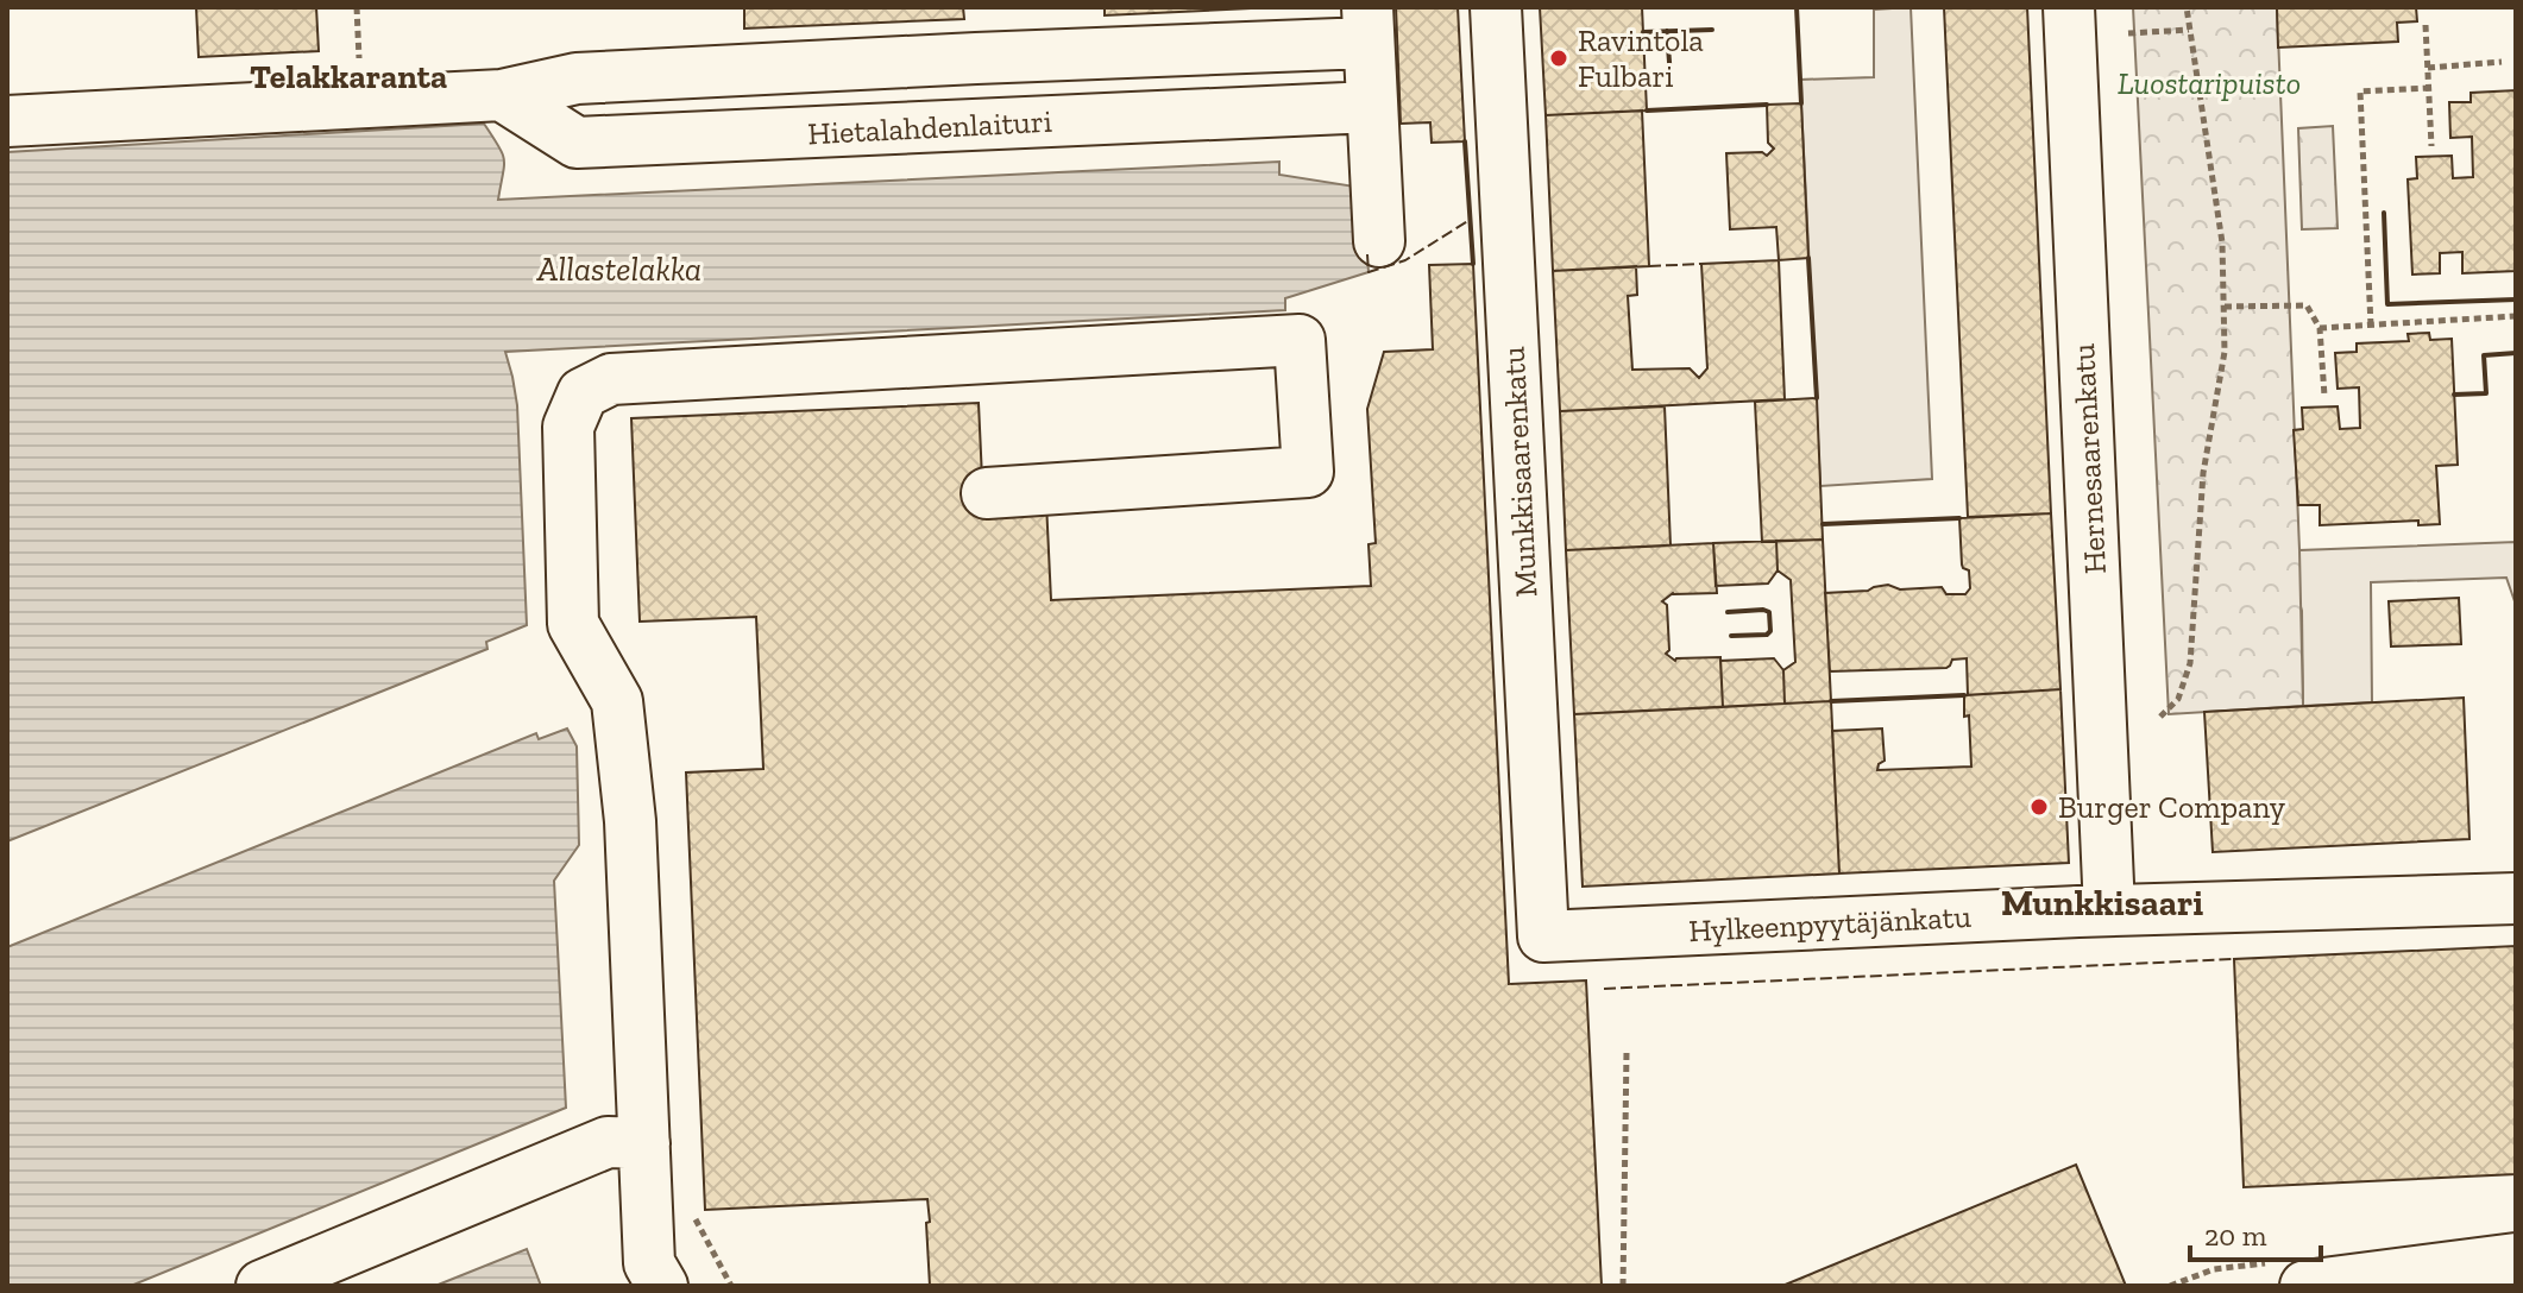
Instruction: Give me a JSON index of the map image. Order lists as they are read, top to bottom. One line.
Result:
{"streets":{"street":["Hietalahdenlaituri","Hernesaarenkatu","Munkkisaarenkatu","Hylkeenpyytäjänkatu"]},"crossings":[["Hernesaarenkatu","Hylkeenpyytäjänkatu"],["Munkkisaarenkatu","Hylkeenpyytäjänkatu"]],"districts":["Telakkaranta","Munkkisaari"],"water":["Allastelakka"],"parks":["Luostaripuisto"],"places":["Ravintola Fulbari","Burger Company"],"scale_bar":"20 m"}
